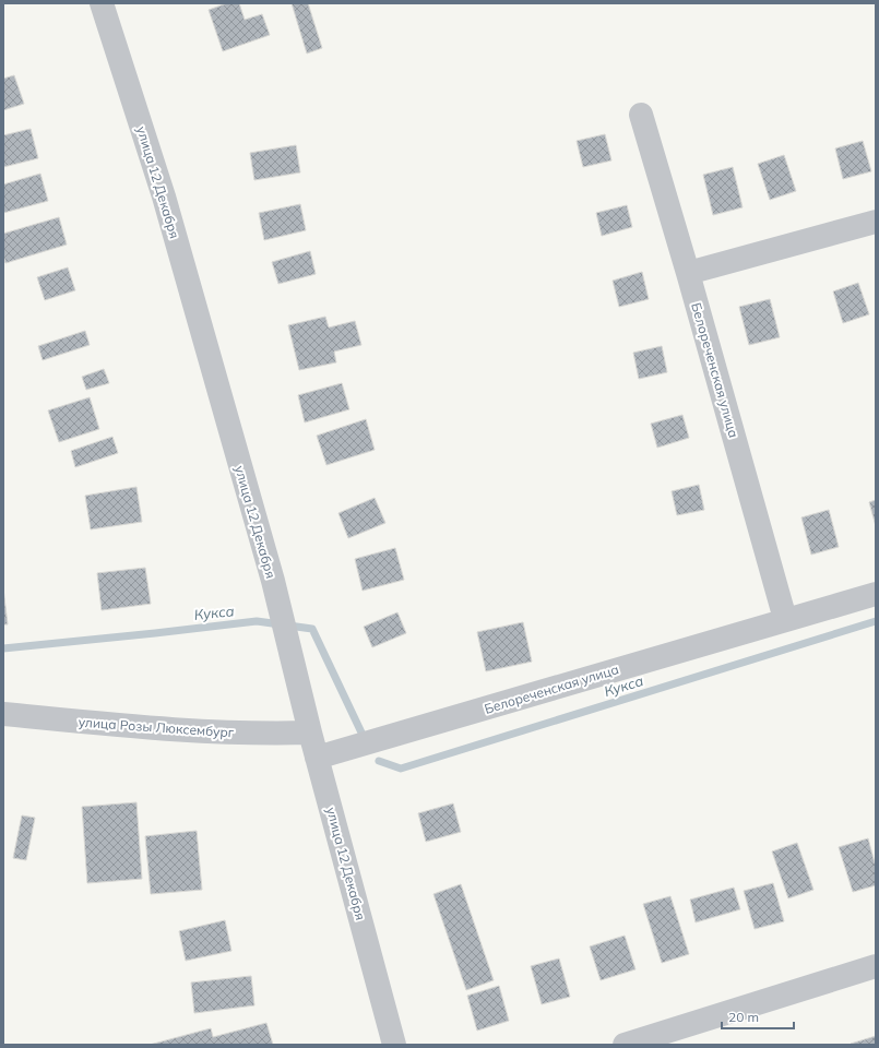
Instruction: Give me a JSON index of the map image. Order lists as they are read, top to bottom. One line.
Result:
{"streets":{"street":["улица 12 Декабря","Белореченская улица","улица Розы Люксембург"]},"crossings":[["улица 12 Декабря","Белореченская улица"],["улица 12 Декабря","улица Розы Люксембург"]],"water":["Кукса"],"scale_bar":"20 m"}
